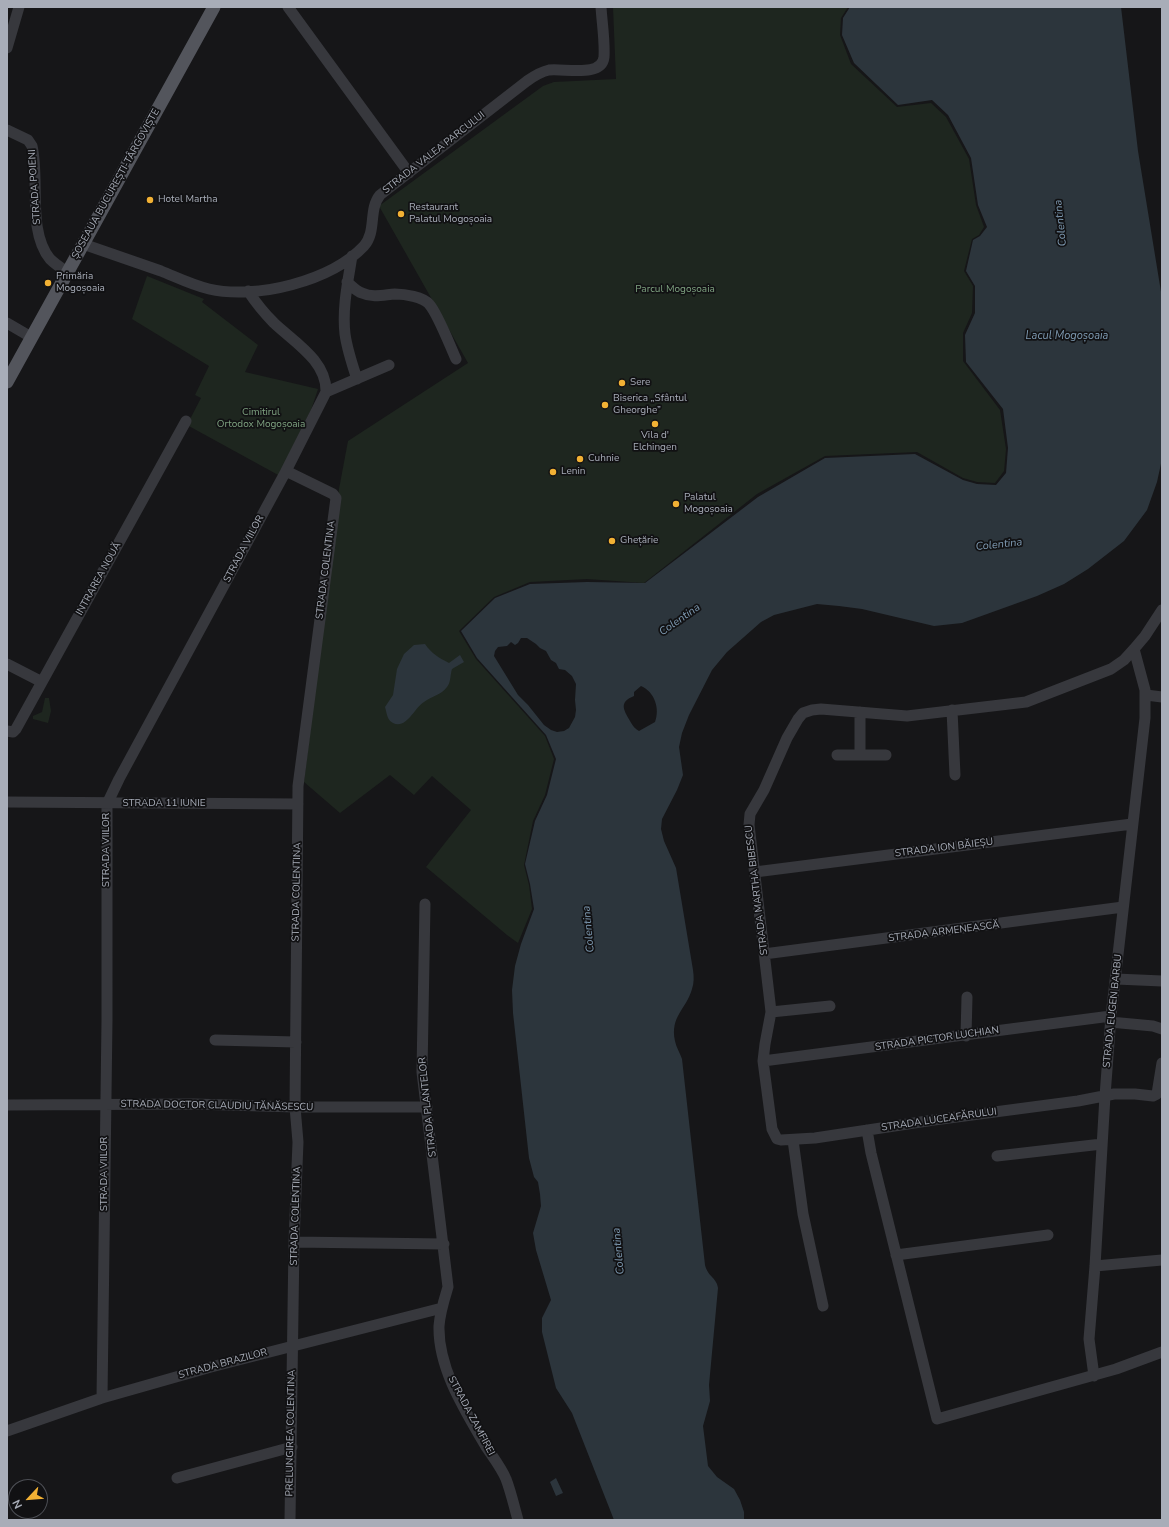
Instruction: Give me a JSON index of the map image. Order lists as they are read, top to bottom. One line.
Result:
{"streets":{"main road":["ȘOSEAUA BUCUREȘTI-TÂRGOVIȘTE"],"street":["STRADA VALEA PARCULUI","STRADA POIENI","STRADA VIILOR","STRADA COLENTINA","INTRAREA NOUĂ","STRADA 11 IUNIE","STRADA ION BĂIEȘU","STRADA MARTHA BIBESCU","STRADA ARMENEASCĂ","STRADA EUGEN BARBU","STRADA PICTOR LUCHIAN","STRADA DOCTOR CLAUDIU TĂNĂSESCU","STRADA PLANTELOR","STRADA LUCEAFĂRULUI","STRADA BRAZILOR","STRADA ZAMFIREI","PRELUNGIREA COLENTINA"]},"crossings":[["STRADA VALEA PARCULUI","ȘOSEAUA BUCUREȘTI-TÂRGOVIȘTE"],["ȘOSEAUA BUCUREȘTI-TÂRGOVIȘTE","STRADA POIENI"],["STRADA VIILOR","STRADA COLENTINA"],["STRADA VIILOR","STRADA 11 IUNIE"],["STRADA VIILOR","STRADA DOCTOR CLAUDIU TĂNĂSESCU"],["STRADA VIILOR","STRADA BRAZILOR"],["STRADA COLENTINA","STRADA 11 IUNIE"],["STRADA COLENTINA","STRADA DOCTOR CLAUDIU TĂNĂSESCU"],["STRADA COLENTINA","STRADA BRAZILOR"],["STRADA COLENTINA","PRELUNGIREA COLENTINA"],["STRADA ION BĂIEȘU","STRADA MARTHA BIBESCU"],["STRADA ION BĂIEȘU","STRADA EUGEN BARBU"],["STRADA MARTHA BIBESCU","STRADA ARMENEASCĂ"],["STRADA MARTHA BIBESCU","STRADA EUGEN BARBU"],["STRADA MARTHA BIBESCU","STRADA PICTOR LUCHIAN"],["STRADA MARTHA BIBESCU","STRADA LUCEAFĂRULUI"],["STRADA ARMENEASCĂ","STRADA EUGEN BARBU"],["STRADA EUGEN BARBU","STRADA PICTOR LUCHIAN"],["STRADA EUGEN BARBU","STRADA LUCEAFĂRULUI"],["STRADA DOCTOR CLAUDIU TĂNĂSESCU","STRADA PLANTELOR"],["STRADA PLANTELOR","STRADA BRAZILOR"],["STRADA PLANTELOR","STRADA ZAMFIREI"],["STRADA BRAZILOR","STRADA ZAMFIREI"],["STRADA BRAZILOR","PRELUNGIREA COLENTINA"]],"water":["Colentina","Lacul Mogoșoaia"],"parks":["Parcul Mogoșoaia","Cimitirul Ortodox Mogoșoaia"],"places":["Hotel Martha","Restaurant Palatul Mogoșoaia","Primăria Mogoșoaia","Sere","Biserica „Sfântul Gheorghe”","Vila d' Elchingen","Cuhnie","Lenin","Palatul Mogoșoaia","Ghețărie"],"north":"bottom left"}
